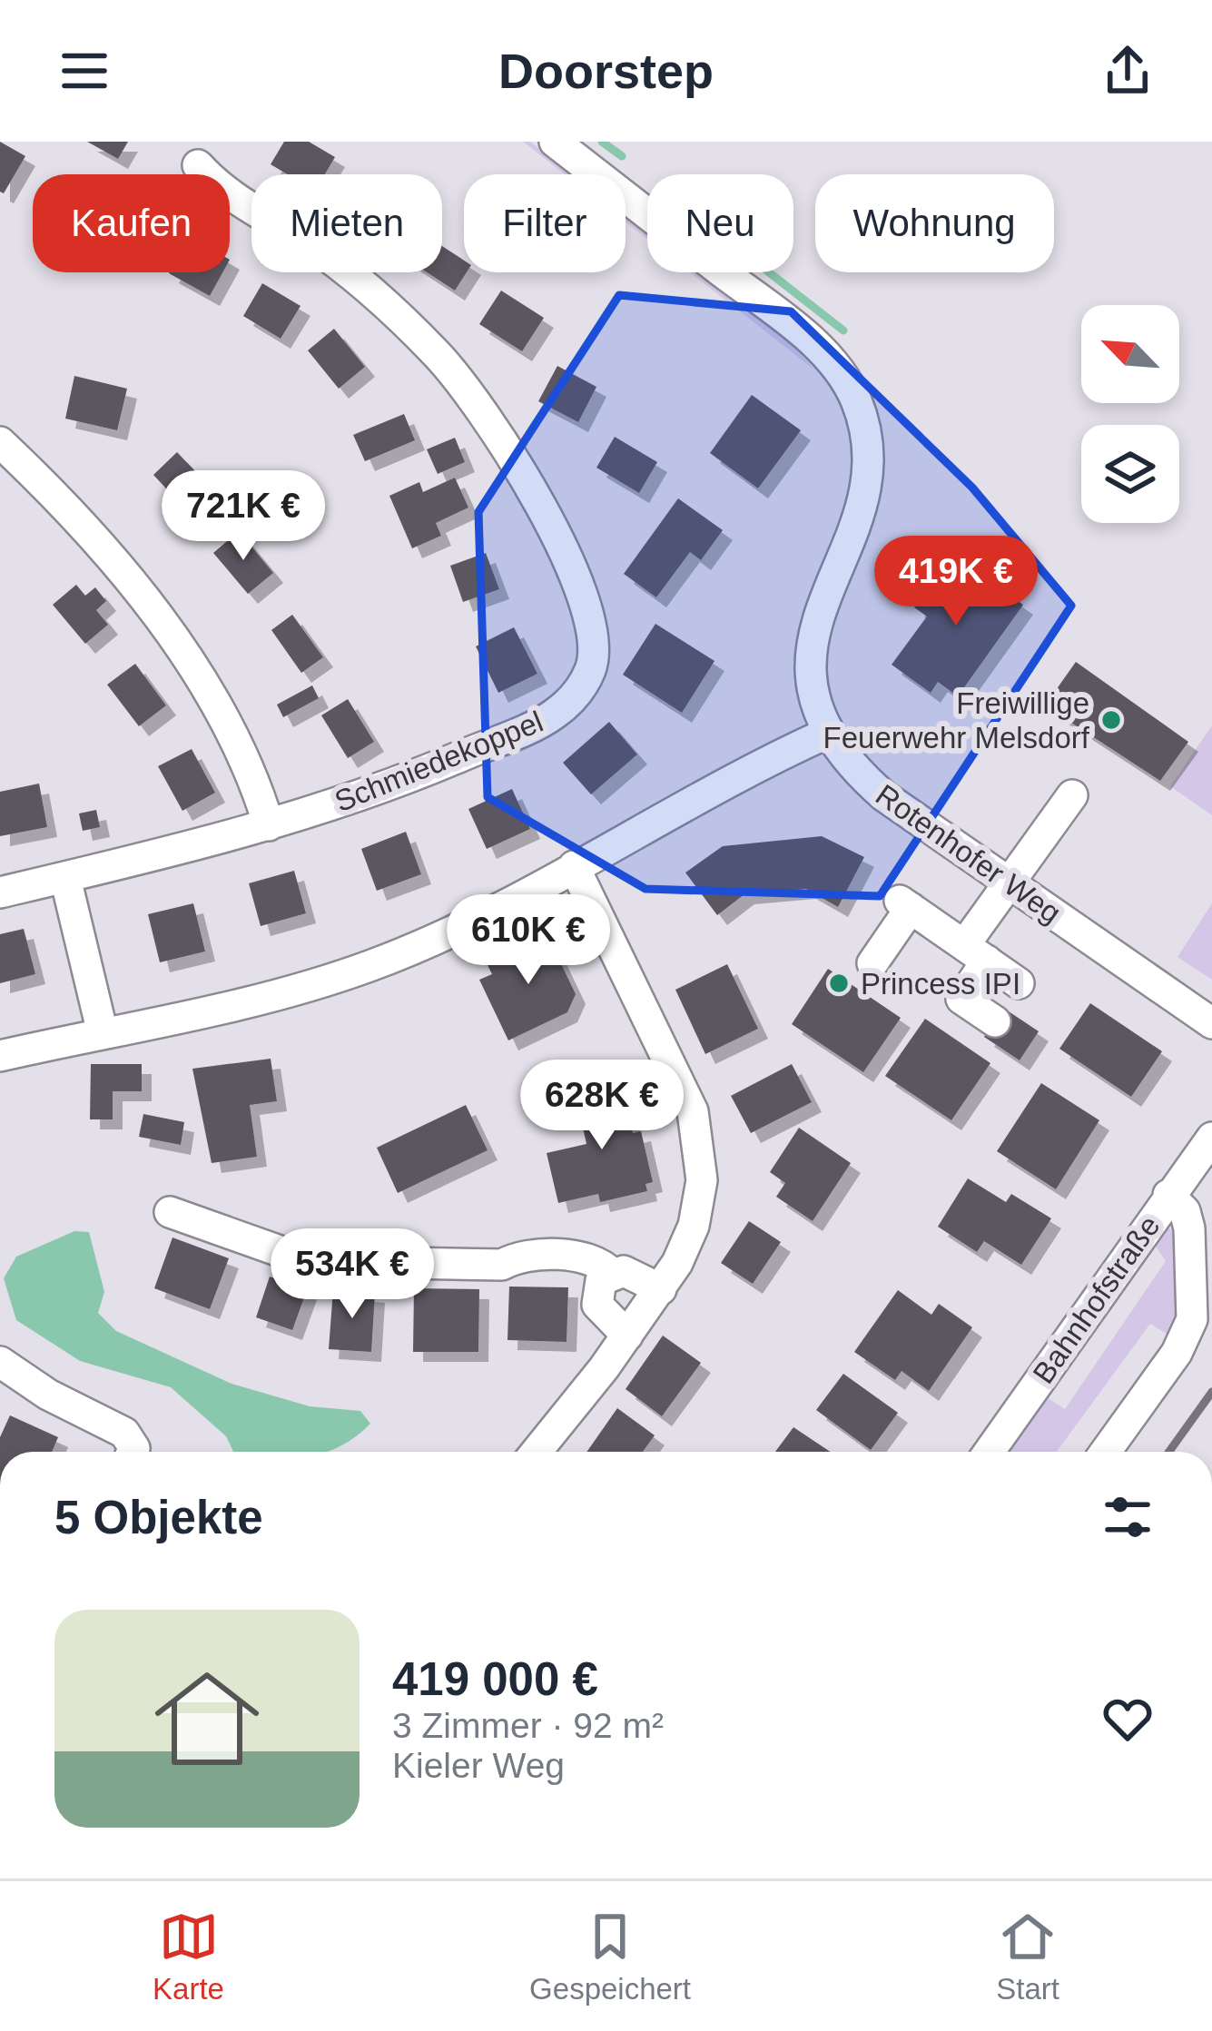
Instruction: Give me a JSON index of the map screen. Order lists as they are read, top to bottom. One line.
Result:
{"streets":{"street":["Schmiedekoppel","Rotenhofer Weg","Bahnhofstraße"]},"places":["Freiwillige Feuerwehr Melsdorf","Princess IPI"],"north":"top left","page":{"header":"Doorstep","chip":["Kaufen","Mieten","Filter","Neu","Wohnung"],"price":["721K €","419K €","610K €","628K €","534K €"],"heading":"5 Objekte","list":[{"name":"419 000 €","note":"3 Zimmer · 92 m² · Kieler Weg"}],"tabs":["Karte","Gespeichert","Start"]}}
